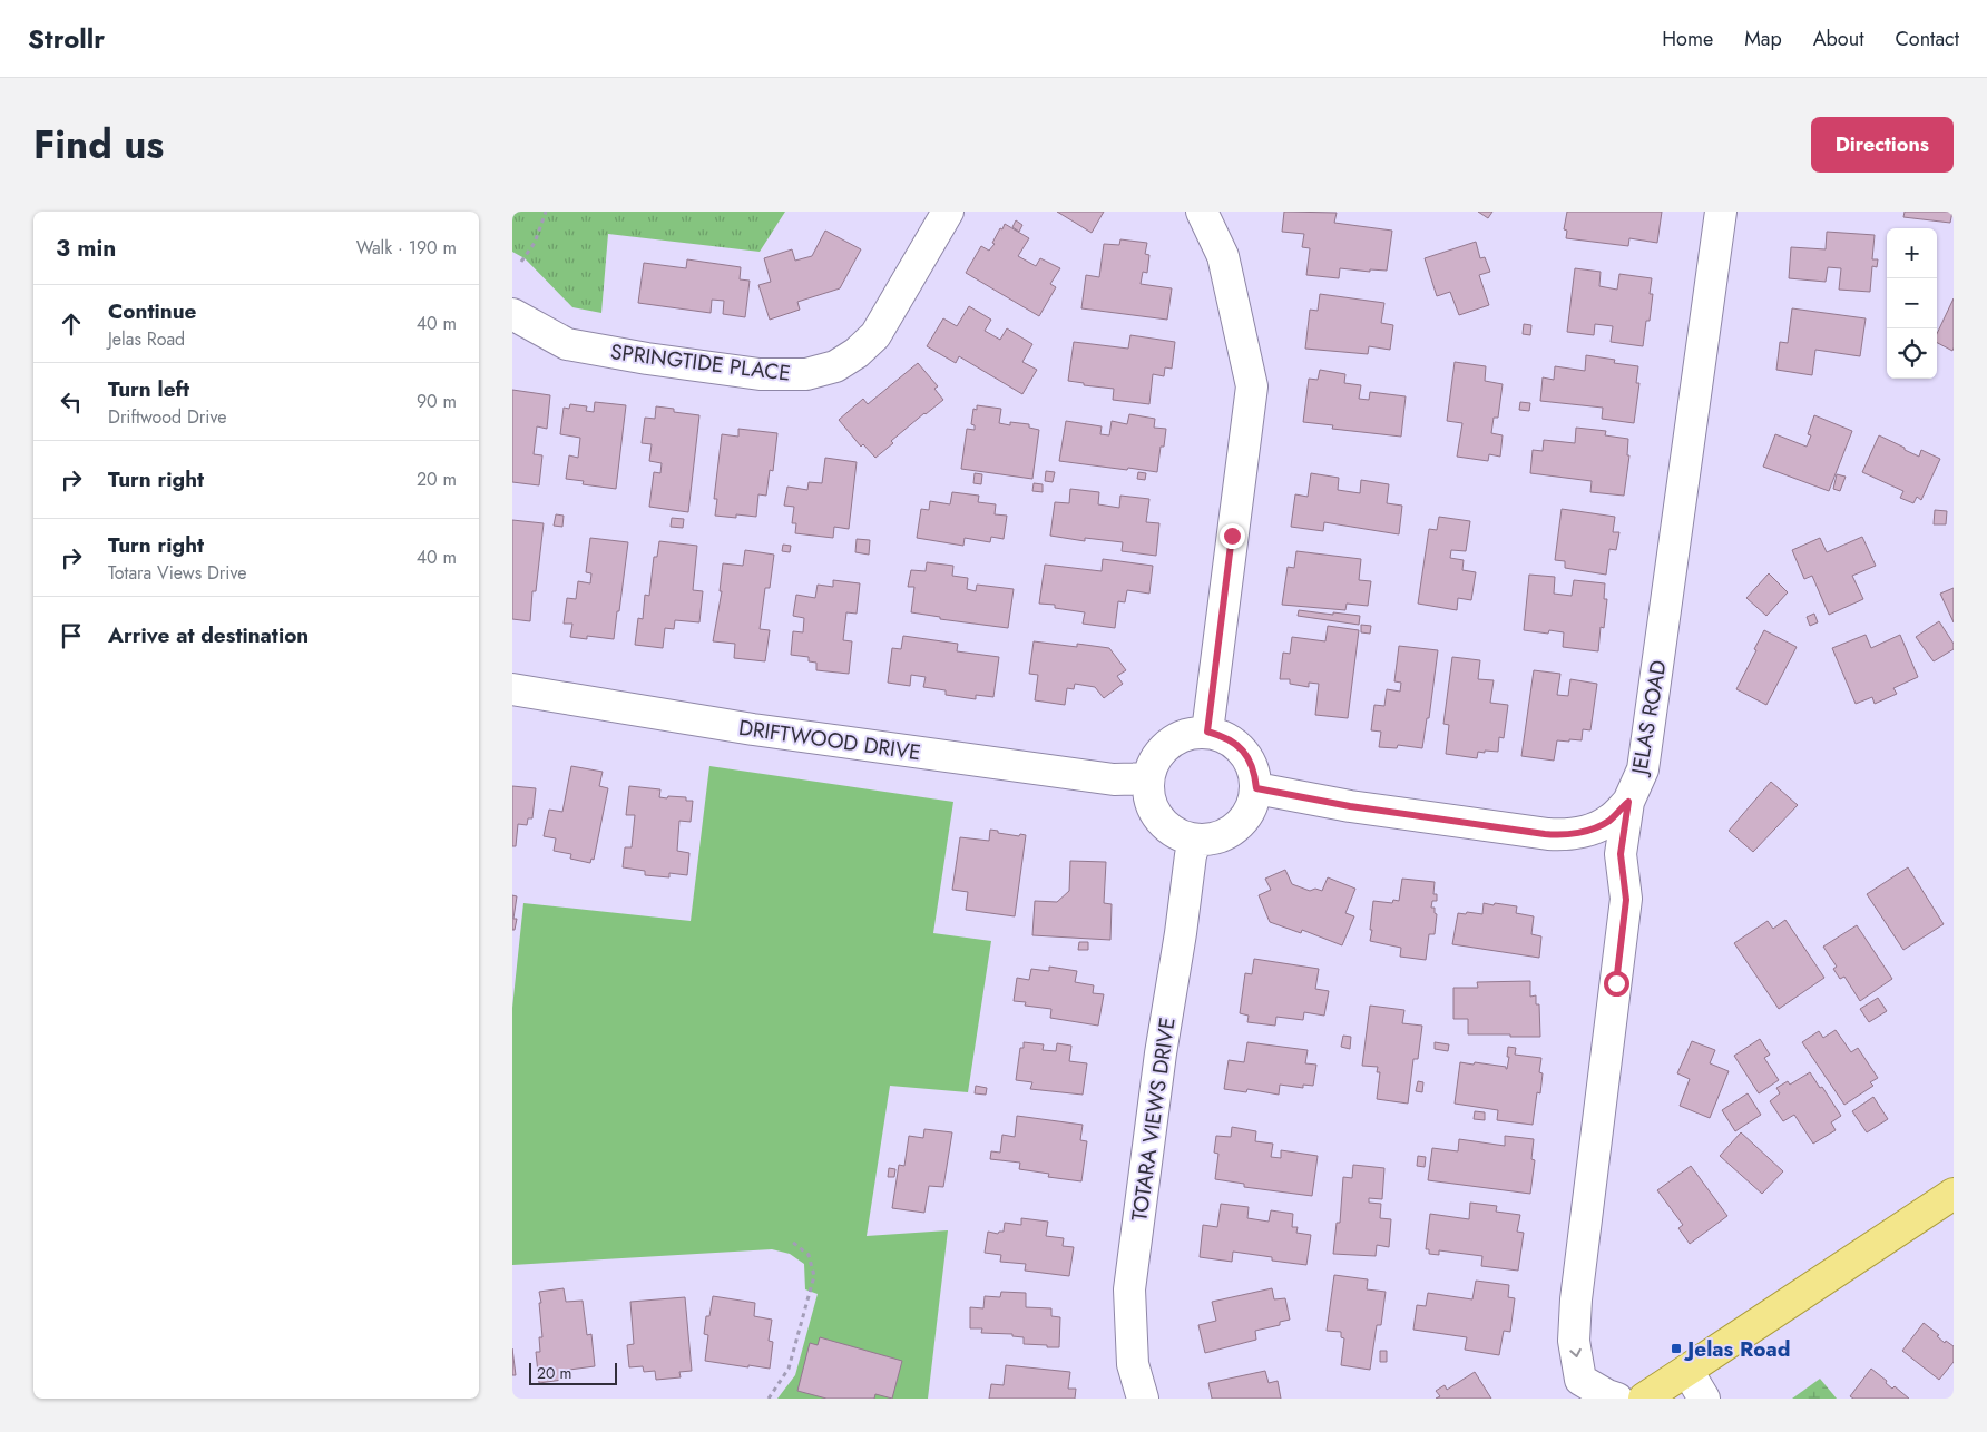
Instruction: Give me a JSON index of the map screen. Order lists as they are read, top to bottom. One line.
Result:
{"streets":{"street":["SPRINGTIDE PLACE","JELAS ROAD","DRIFTWOOD DRIVE","TOTARA VIEWS DRIVE"]},"crossings":[["DRIFTWOOD DRIVE","TOTARA VIEWS DRIVE"]],"one_way":["JELAS ROAD"],"places":{"transit":["Jelas Road"]},"scale_bar":"20 m","page":{"header":"Strollr","nav":["Home","Map","About","Contact"],"title":"Find us","buttons":"Directions","heading":["3 min","Walk · 190 m"],"map_buttons":["+","−"],"list":[["Continue","Jelas Road","40 m"],["Turn left","Driftwood Drive","90 m"],["Turn right","20 m"],["Turn right","Totara Views Drive","40 m"],"Arrive at destination"],"scale":"20 m"}}
